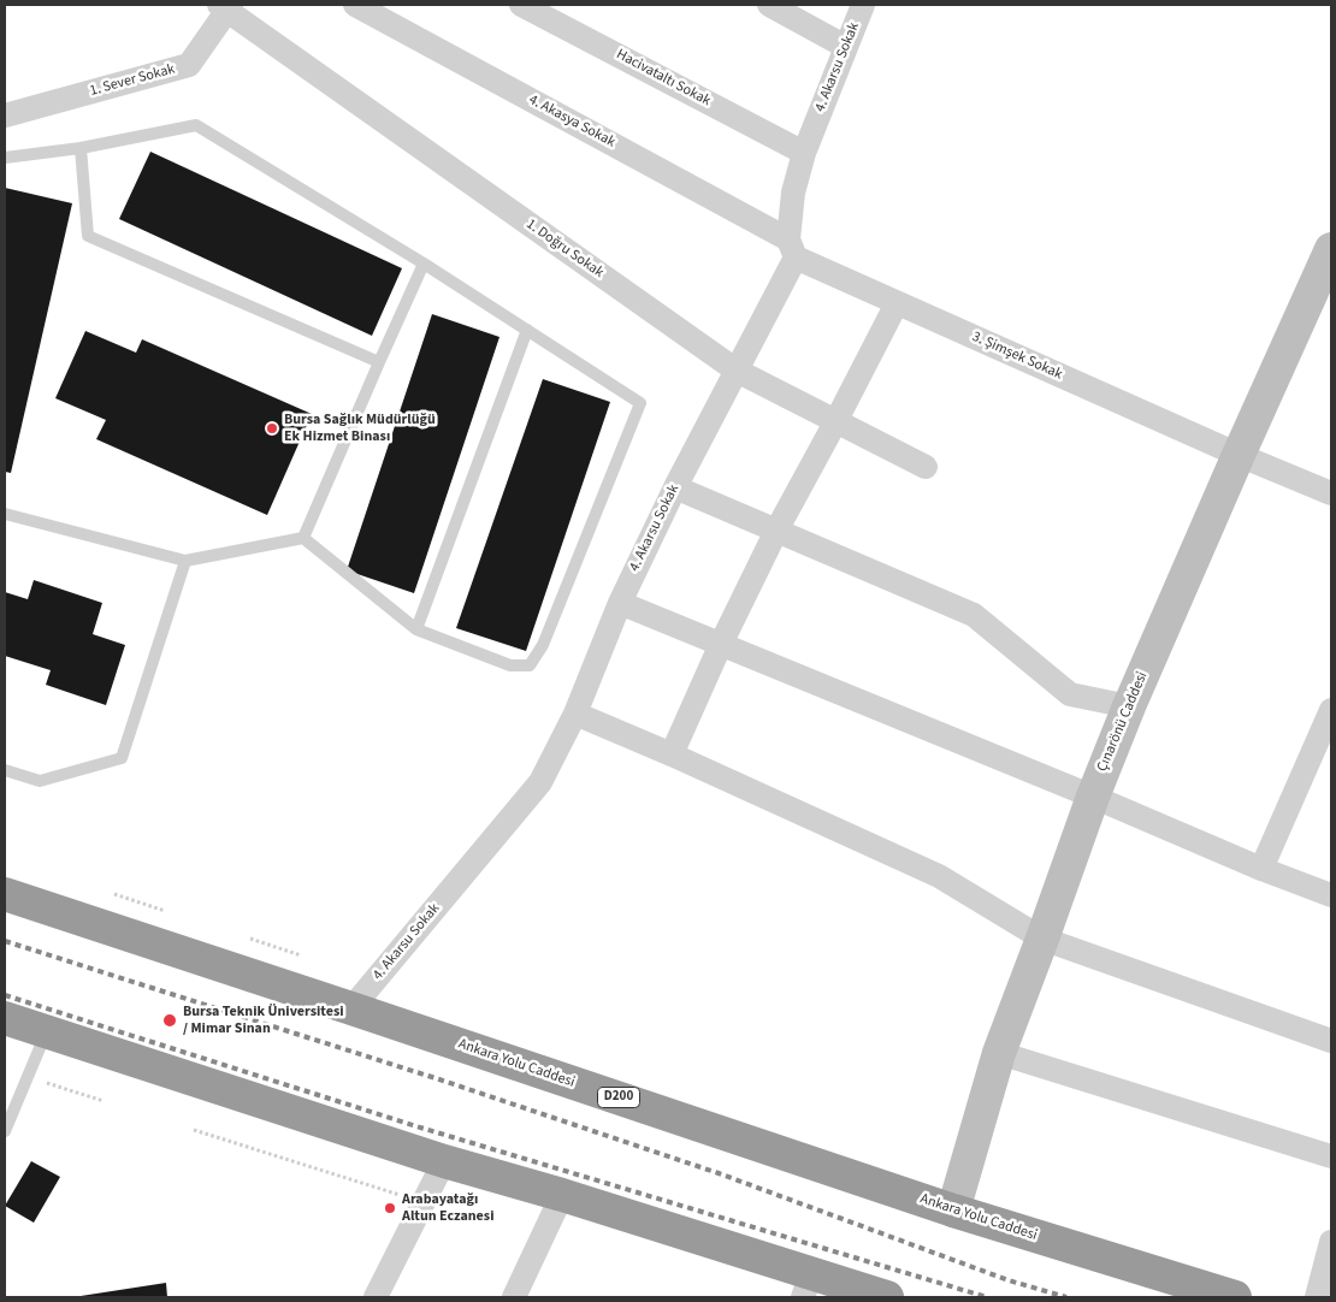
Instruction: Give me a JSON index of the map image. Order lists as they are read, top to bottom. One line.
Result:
{"streets":{"highway":["Ankara Yolu Caddesi","D200"],"main road":["Çınarönü Caddesi"],"street":["4. Akarsu Sokak","Hacivataltı Sokak","1. Sever Sokak","4. Akasya Sokak","1. Doğru Sokak","3. Şimşek Sokak"]},"crossings":[["4. Akarsu Sokak","Hacivataltı Sokak"],["4. Akarsu Sokak","4. Akasya Sokak"],["4. Akarsu Sokak","1. Doğru Sokak"],["4. Akarsu Sokak","3. Şimşek Sokak"],["4. Akarsu Sokak","Ankara Yolu Caddesi"],["1. Sever Sokak","1. Doğru Sokak"],["4. Akasya Sokak","3. Şimşek Sokak"],["3. Şimşek Sokak","Çınarönü Caddesi"],["Çınarönü Caddesi","Ankara Yolu Caddesi"]],"places":["Bursa Sağlık Müdürlüğü Ek Hizmet Binası","Bursa Teknik Üniversitesi / Mimar Sinan","Arabayatağı Altun Eczanesi"]}
